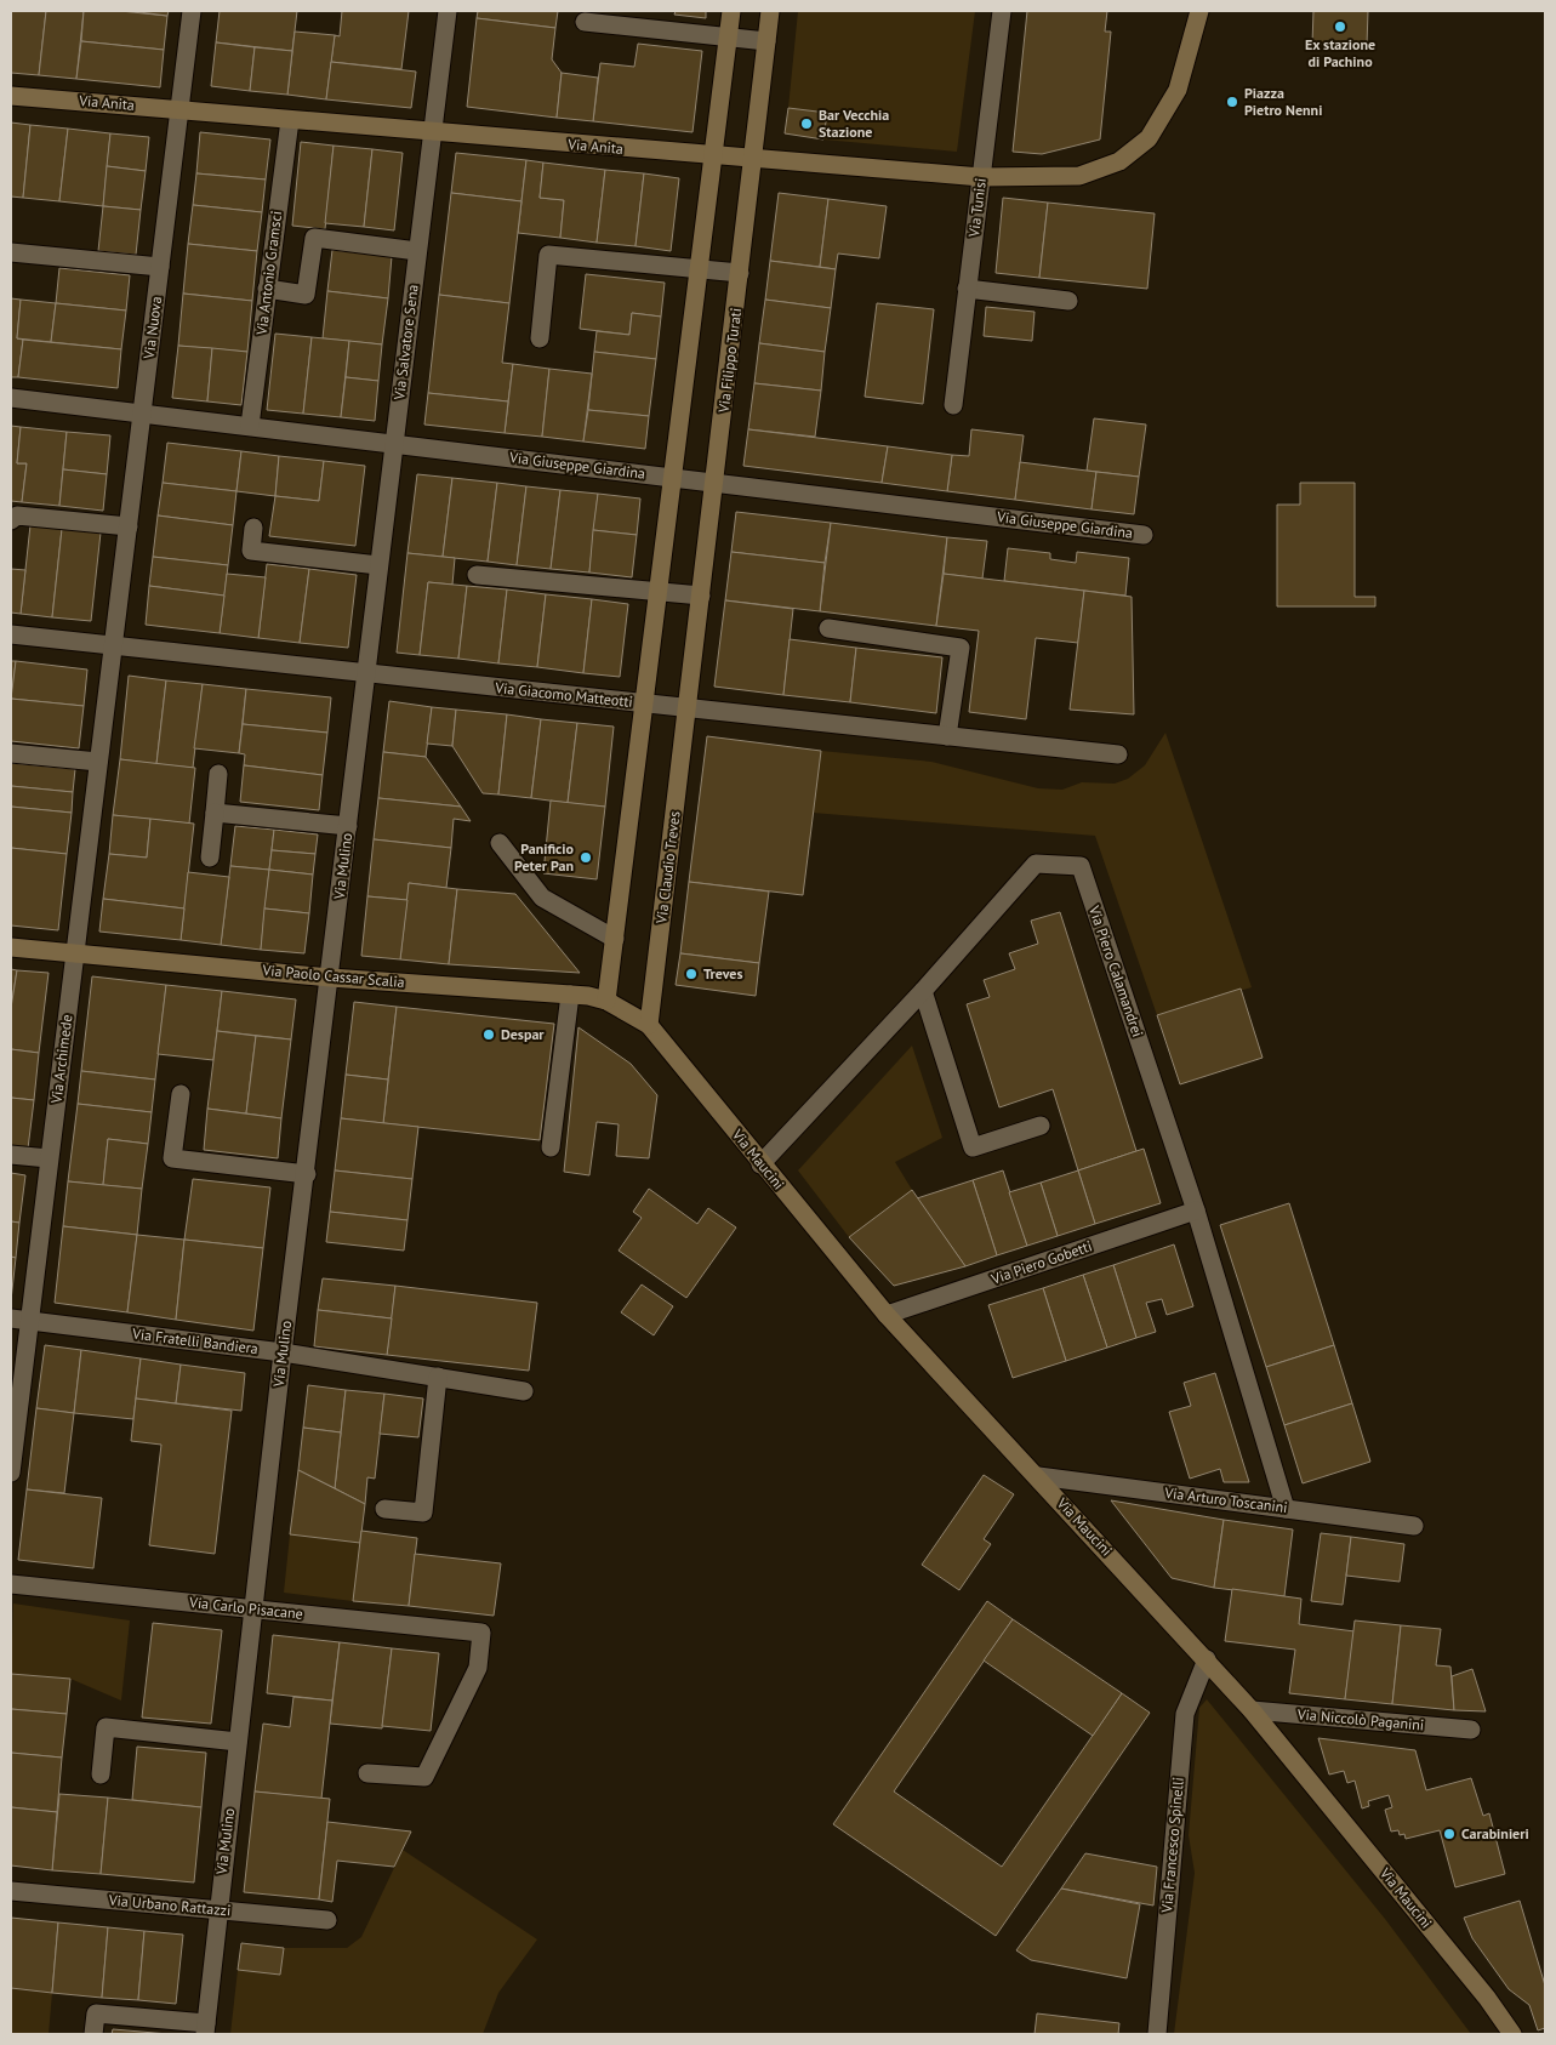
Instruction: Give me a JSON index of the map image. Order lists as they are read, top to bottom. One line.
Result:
{"streets":{"street":["Via Anita","Via Tunisi","Via Antonio Gramsci","Via Nuova","Via Salvatore Sena","Via Filippo Turati","Via Giuseppe Giardina","Via Giacomo Matteotti","Via Mulino","Via Claudio Treves","Via Piero Calamandrei","Via Paolo Cassar Scalia","Via Archimede","Via Maucini","Via Piero Gobetti","Via Fratelli Bandiera","Via Arturo Toscanini","Via Carlo Pisacane","Via Niccolò Paganini","Via Francesco Spinelli","Via Urbano Rattazzi"]},"crossings":[["Via Anita","Via Tunisi"],["Via Anita","Via Antonio Gramsci"],["Via Anita","Via Nuova"],["Via Anita","Via Salvatore Sena"],["Via Anita","Via Filippo Turati"],["Via Antonio Gramsci","Via Giuseppe Giardina"],["Via Nuova","Via Giuseppe Giardina"],["Via Nuova","Via Giacomo Matteotti"],["Via Nuova","Via Archimede"],["Via Salvatore Sena","Via Giuseppe Giardina"],["Via Salvatore Sena","Via Giacomo Matteotti"],["Via Salvatore Sena","Via Mulino"],["Via Filippo Turati","Via Giuseppe Giardina"],["Via Filippo Turati","Via Giacomo Matteotti"],["Via Filippo Turati","Via Claudio Treves"],["Via Giacomo Matteotti","Via Mulino"],["Via Giacomo Matteotti","Via Claudio Treves"],["Via Giacomo Matteotti","Via Archimede"],["Via Mulino","Via Paolo Cassar Scalia"],["Via Mulino","Via Fratelli Bandiera"],["Via Mulino","Via Carlo Pisacane"],["Via Mulino","Via Urbano Rattazzi"],["Via Claudio Treves","Via Paolo Cassar Scalia"],["Via Claudio Treves","Via Maucini"],["Via Piero Calamandrei","Via Maucini"],["Via Piero Calamandrei","Via Piero Gobetti"],["Via Piero Calamandrei","Via Arturo Toscanini"],["Via Paolo Cassar Scalia","Via Archimede"],["Via Paolo Cassar Scalia","Via Maucini"],["Via Archimede","Via Fratelli Bandiera"],["Via Maucini","Via Piero Gobetti"],["Via Maucini","Via Arturo Toscanini"],["Via Maucini","Via Niccolò Paganini"],["Via Maucini","Via Francesco Spinelli"]],"places":["Ex stazione di Pachino","Piazza Pietro Nenni","Bar Vecchia Stazione","Panificio Peter Pan","Treves","Despar","Carabinieri"]}
